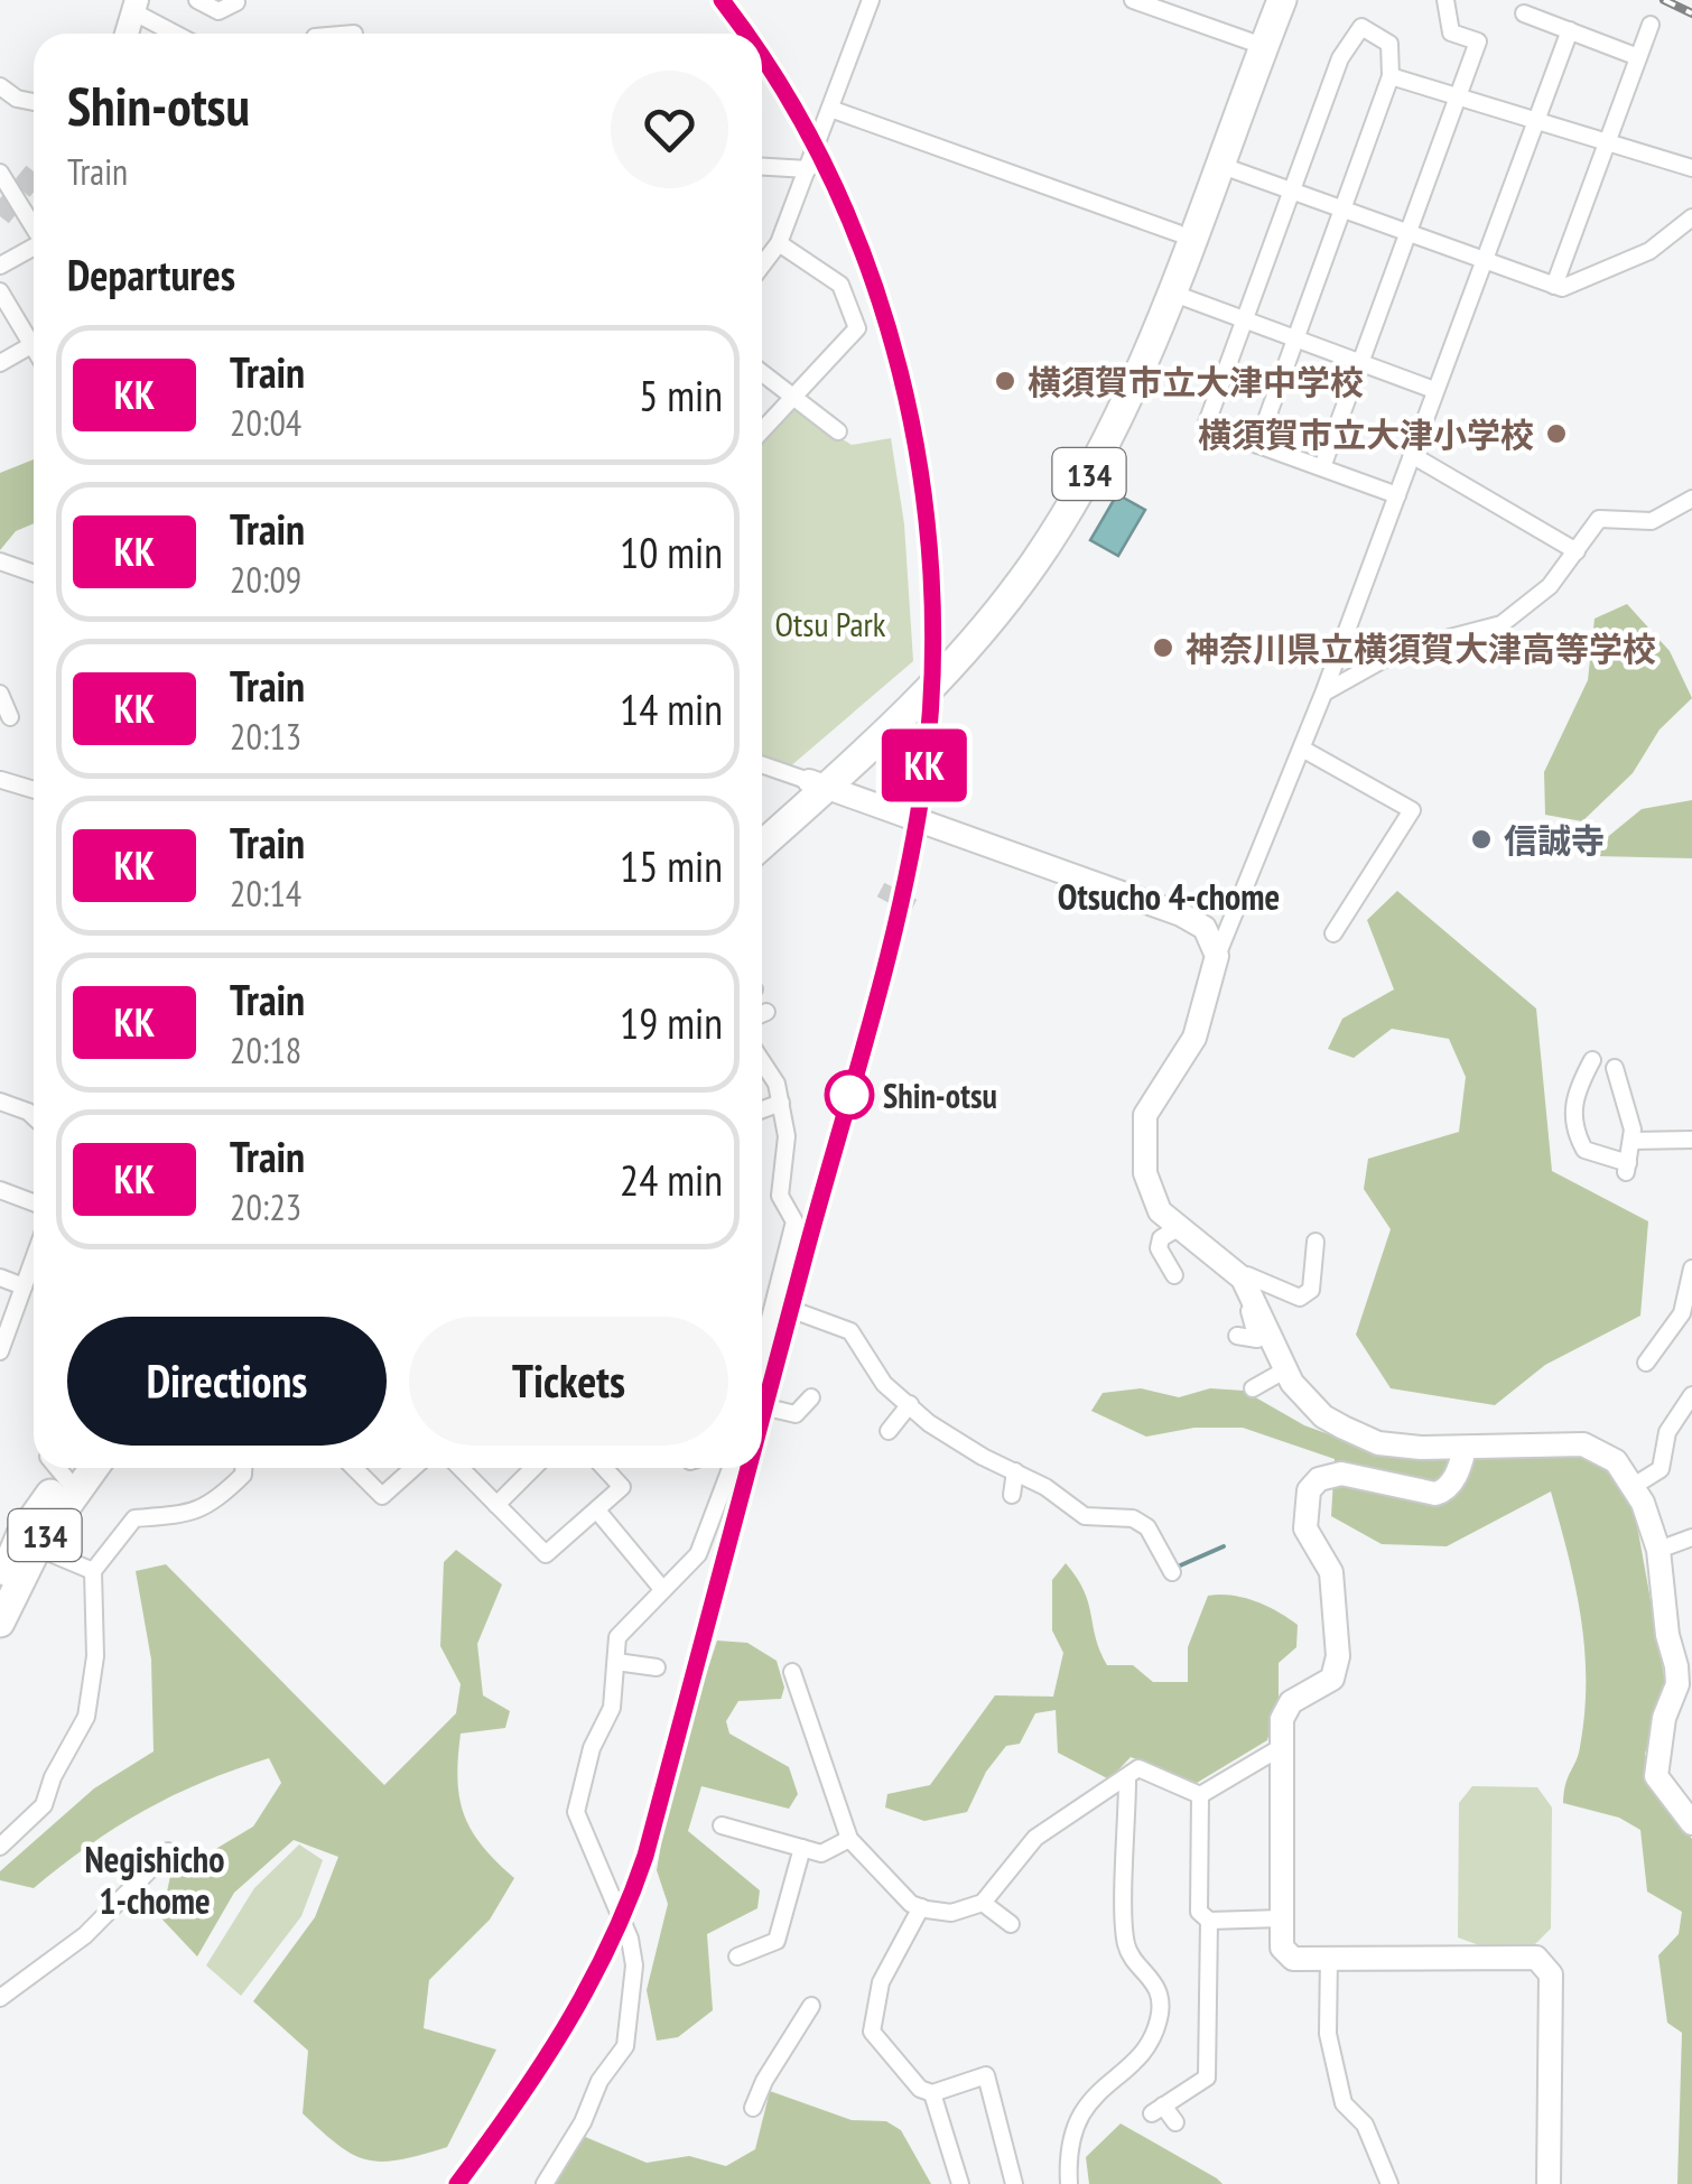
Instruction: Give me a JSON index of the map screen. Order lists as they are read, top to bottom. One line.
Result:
{"streets":{"highway":["134"]},"districts":["Otsucho 4-chome","Negishicho 1-chome"],"parks":["Otsu Park"],"places":["横須賀市立大津中学校","横須賀市立大津小学校","神奈川県立横須賀大津高等学校","信誠寺","Shin-otsu"],"page":{"on_map":"KK","heading":[["Shin-otsu","Train"],"Departures"],"list":[{"mark":"KK","name":"Train","note":"20:04","value":"5 min"},{"mark":"KK","name":"Train","note":"20:09","value":"10 min"},{"mark":"KK","name":"Train","note":"20:13","value":"14 min"},{"mark":"KK","name":"Train","note":"20:14","value":"15 min"},{"mark":"KK","name":"Train","note":"20:18","value":"19 min"},{"mark":"KK","name":"Train","note":"20:23","value":"24 min"}],"buttons":["Directions","Tickets"]}}
